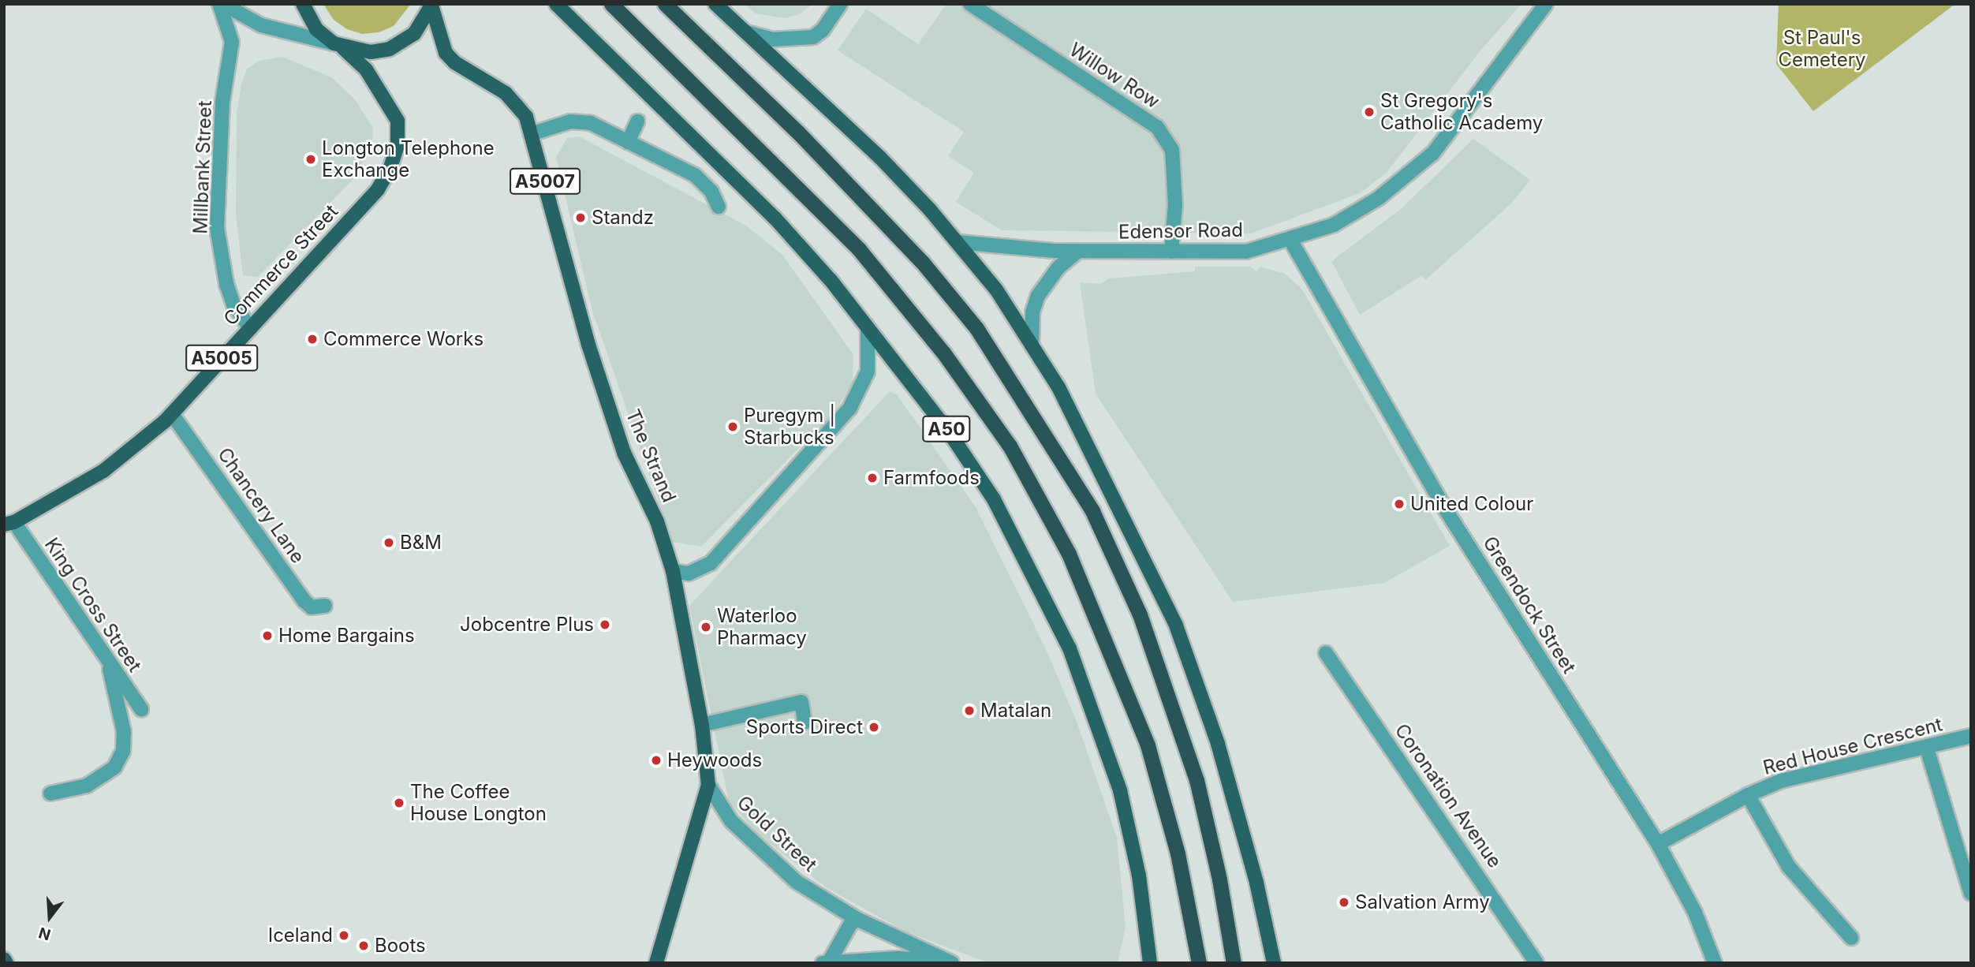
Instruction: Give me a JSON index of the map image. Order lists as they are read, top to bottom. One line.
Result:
{"streets":{"highway":["A50"],"main road":["A5007","Commerce Street","A5005","The Strand"],"street":["Willow Row","Millbank Street","Edensor Road","Chancery Lane","King Cross Street","Greendock Street","Red House Crescent","Coronation Avenue","Gold Street"]},"crossings":[["Willow Row","Edensor Road"],["Millbank Street","Commerce Street"],["A5007","Commerce Street"],["A5007","The Strand"],["Edensor Road","Greendock Street"],["Commerce Street","Chancery Lane"],["Commerce Street","King Cross Street"],["The Strand","Gold Street"],["Greendock Street","Red House Crescent"]],"parks":["St Paul's Cemetery"],"places":["St Gregory's Catholic Academy","Longton Telephone Exchange","Standz","Commerce Works","Puregym | Starbucks","Farmfoods","United Colour","B&M","Jobcentre Plus","Waterloo Pharmacy","Home Bargains","Matalan","Sports Direct","Heywoods","The Coffee House Longton","Salvation Army","Iceland","Boots"],"north":"bottom"}
